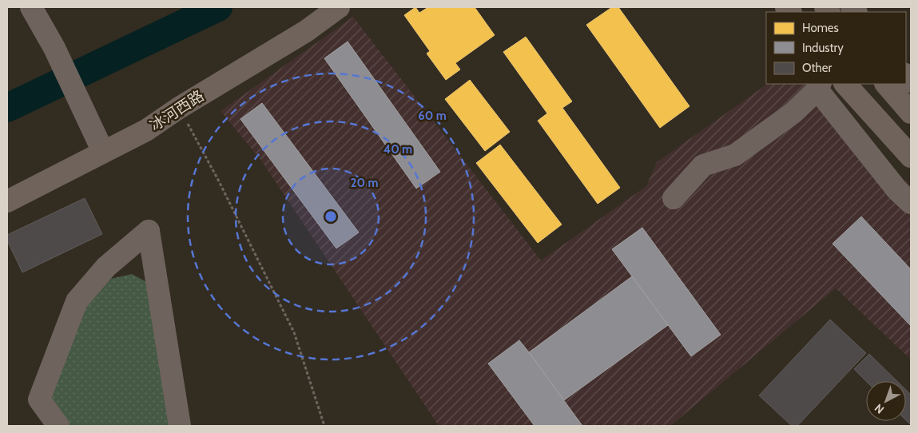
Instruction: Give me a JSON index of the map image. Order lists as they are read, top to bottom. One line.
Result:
{"streets":{"main road":["冰河西路"]},"legend":["Homes","Industry","Other"],"north":"bottom left","rings":["60 m","40 m","20 m"]}
